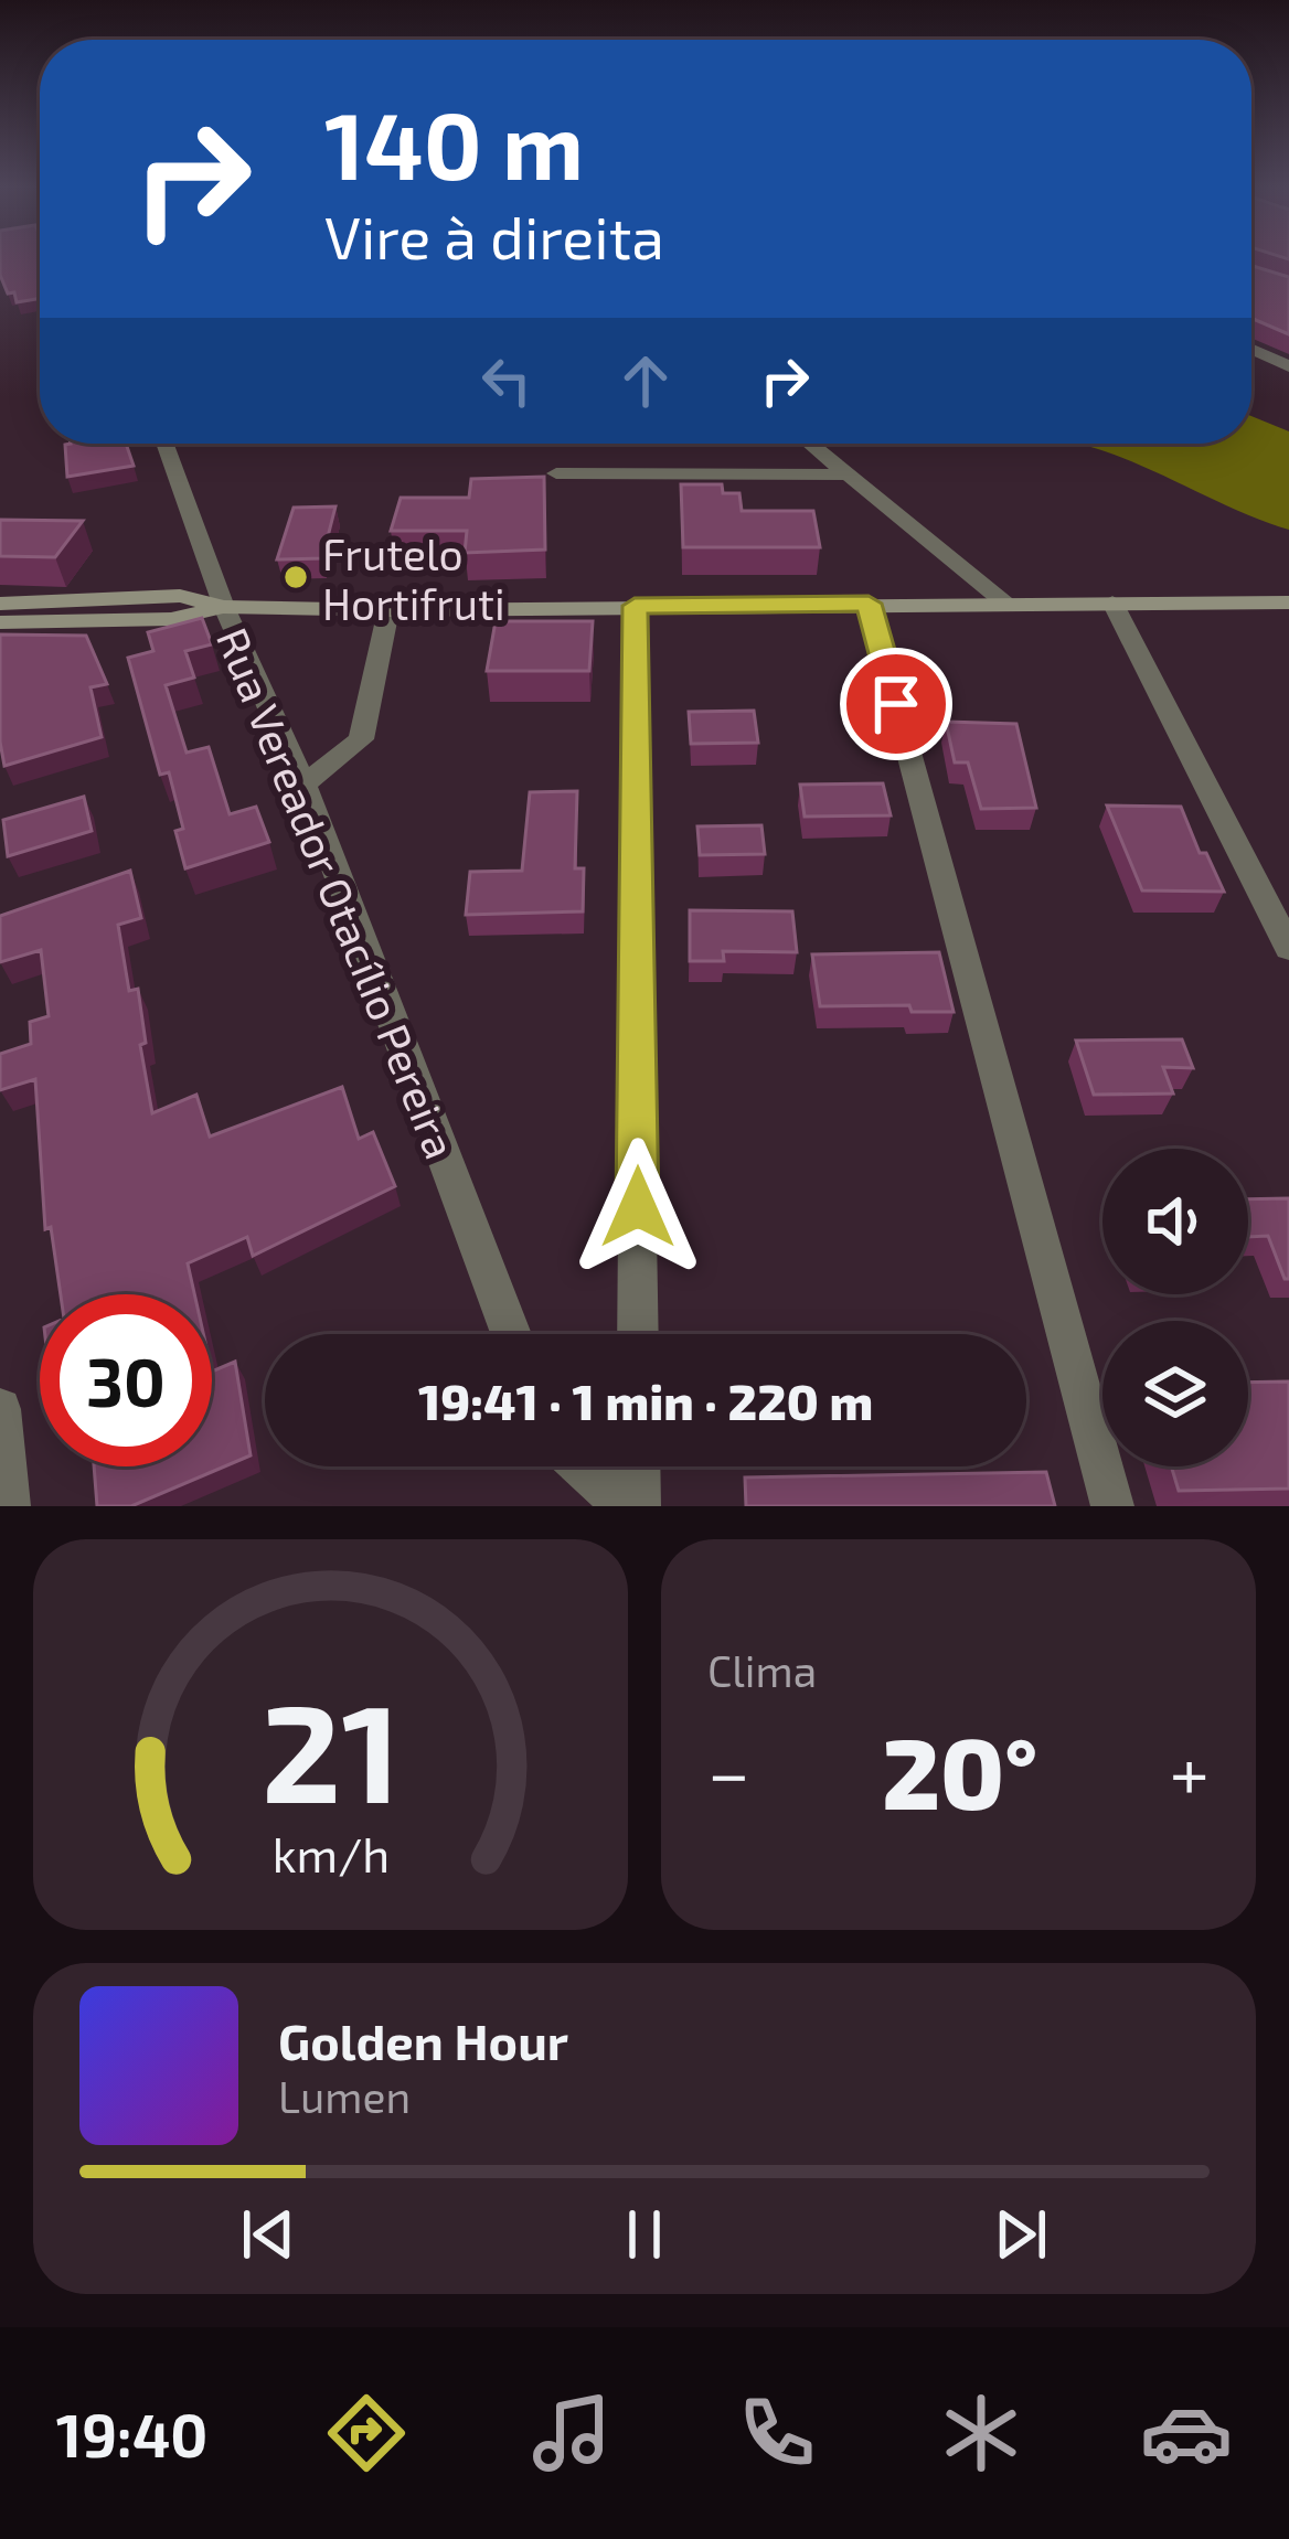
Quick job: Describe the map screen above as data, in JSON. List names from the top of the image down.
{
  "streets": {
    "street": ["Rua Vereador Otacílio Pereira"]
  },
  "places": ["Frutelo Hortifruti"],
  "page": {
    "turn": ["140 m", "Vire à direita"],
    "limit": "30",
    "trip": "19:41 · 1 min · 220 m",
    "tile": "Clima",
    "heat": ["−", "20°", "+"],
    "song": ["Golden Hour", "Lumen"],
    "tabs": "19:40",
    "gauge": ["21", "km/h"]
  }
}
